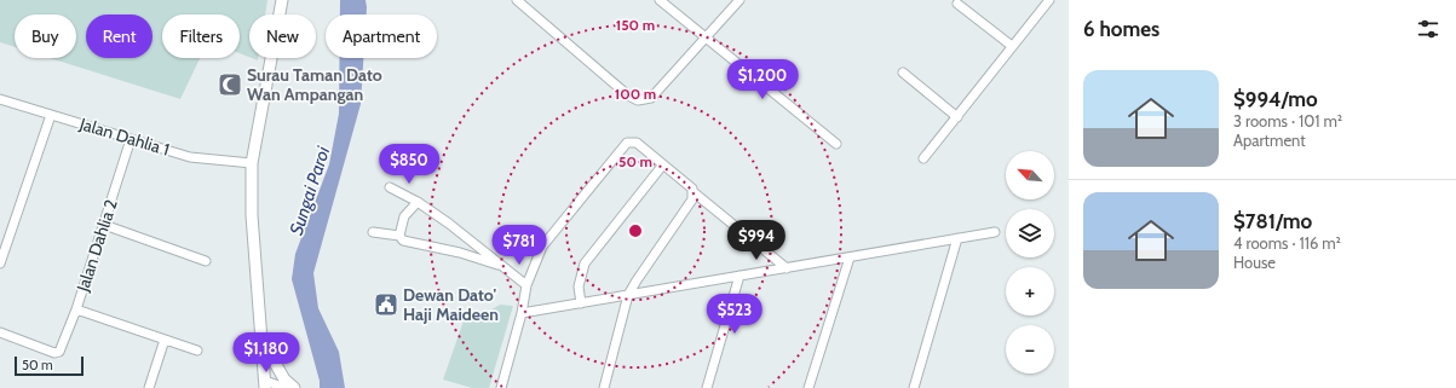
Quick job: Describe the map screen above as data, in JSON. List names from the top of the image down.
{
  "streets": {
    "street": ["Jalan Dahlia 1", "Jalan Dahlia 2"]
  },
  "crossings": [
    ["Jalan Dahlia 1", "Jalan Dahlia 2"]
  ],
  "water": ["Sungai Paroi"],
  "places": {
    "mosque": ["Surau Taman Dato Wan Ampangan"],
    "public building": ["Dewan Dato' Haji Maideen"]
  },
  "scale_bar": "50 m",
  "north": "top left",
  "page": {
    "heading": "6 homes",
    "chip": [
      "Buy",
      "Rent",
      "Filters",
      "New",
      "Apartment"
    ],
    "list": [
      {
        "name": "$994/mo",
        "note": "3 rooms · 101 m² · Apartment"
      },
      {
        "name": "$781/mo",
        "note": "4 rooms · 116 m² · House"
      }
    ],
    "price": [
      "$1,200",
      "$850",
      "$994",
      "$781",
      "$523",
      "$1,180"
    ],
    "map_buttons": ["+", "−"],
    "scale": "50 m"
  },
  "rings": ["150 m", "100 m", "50 m"]
}
